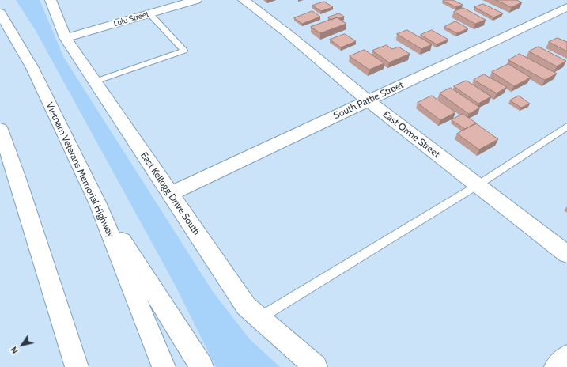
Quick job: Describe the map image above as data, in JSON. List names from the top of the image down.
{
  "streets": {
    "main road": [
      "Lulu Street",
      "South Pattie Street",
      "East Orme Street",
      "Vietnam Veterans Memorial Highway",
      "East Kellogg Drive South"
    ]
  },
  "crossings": [
    ["Lulu Street", "East Kellogg Drive South"],
    ["South Pattie Street", "East Orme Street"],
    ["South Pattie Street", "East Kellogg Drive South"]
  ],
  "north": "bottom left"
}
